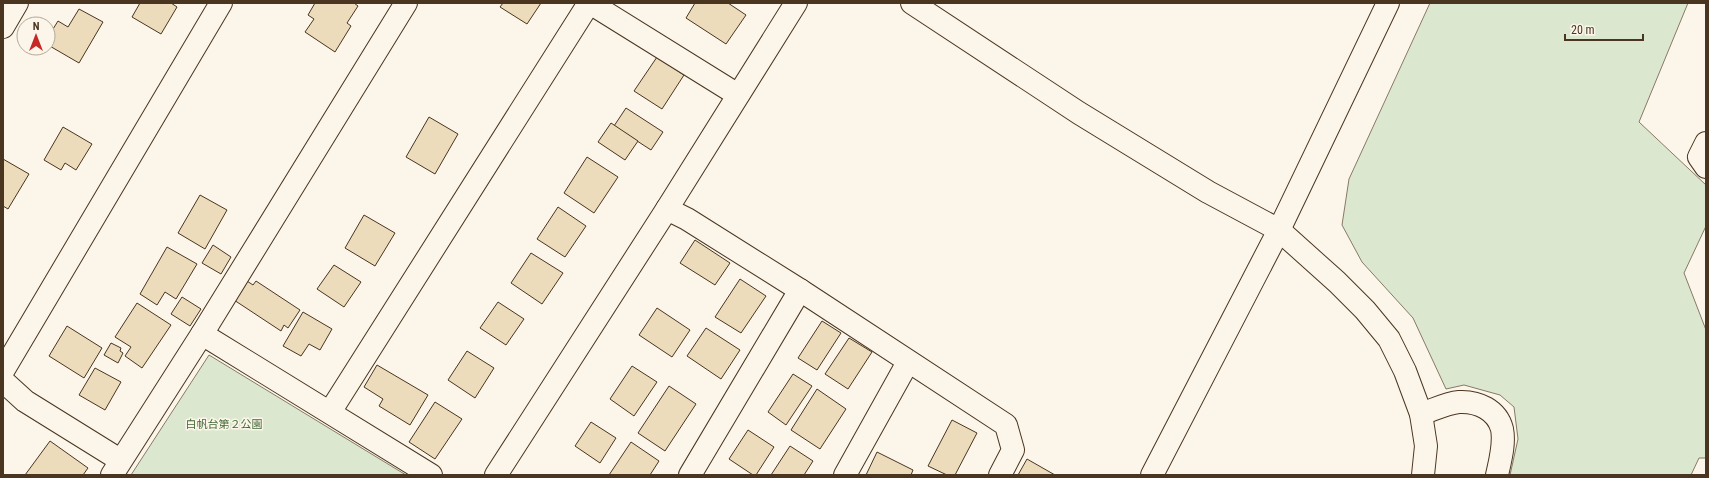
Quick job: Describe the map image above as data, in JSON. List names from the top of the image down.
{
  "parks": ["白帆台第２公園"],
  "scale_bar": "20 m",
  "north": "top"
}
